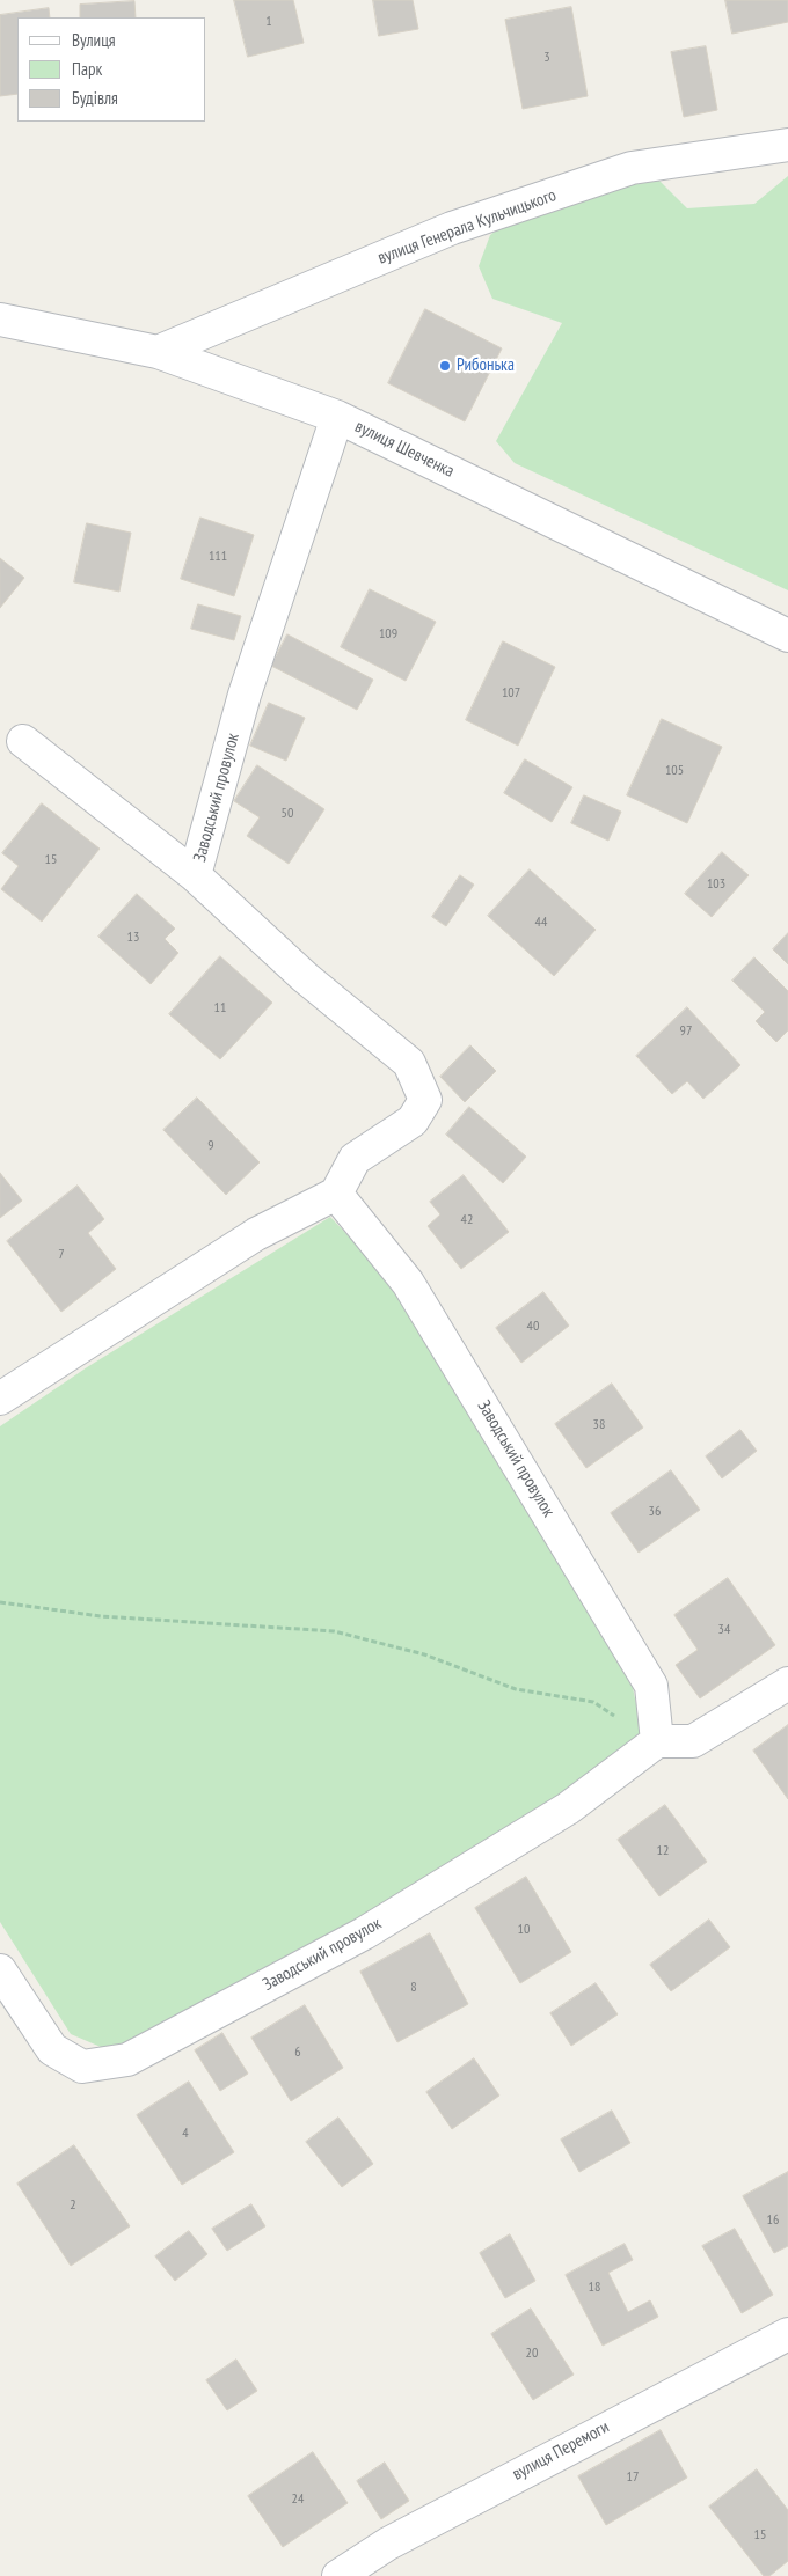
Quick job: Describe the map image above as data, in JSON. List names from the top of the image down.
{
  "streets": {
    "street": [
      "вулиця Генерала Кульчицького",
      "вулиця Шевченка",
      "Заводський провулок",
      "вулиця Перемоги"
    ]
  },
  "crossings": [
    ["вулиця Генерала Кульчицького", "вулиця Шевченка"],
    ["вулиця Шевченка", "Заводський провулок"]
  ],
  "places": ["Рибонька"],
  "house_numbers": [
    "1",
    "3",
    "111",
    "109",
    "107",
    "105",
    "50",
    "15",
    "103",
    "44",
    "13",
    "11",
    "97",
    "9",
    "42",
    "7",
    "40",
    "38",
    "36",
    "34",
    "12",
    "10",
    "8",
    "6",
    "4",
    "2",
    "16",
    "18",
    "20",
    "17",
    "24",
    "15"
  ],
  "legend": ["Вулиця", "Парк", "Будівля"]
}
